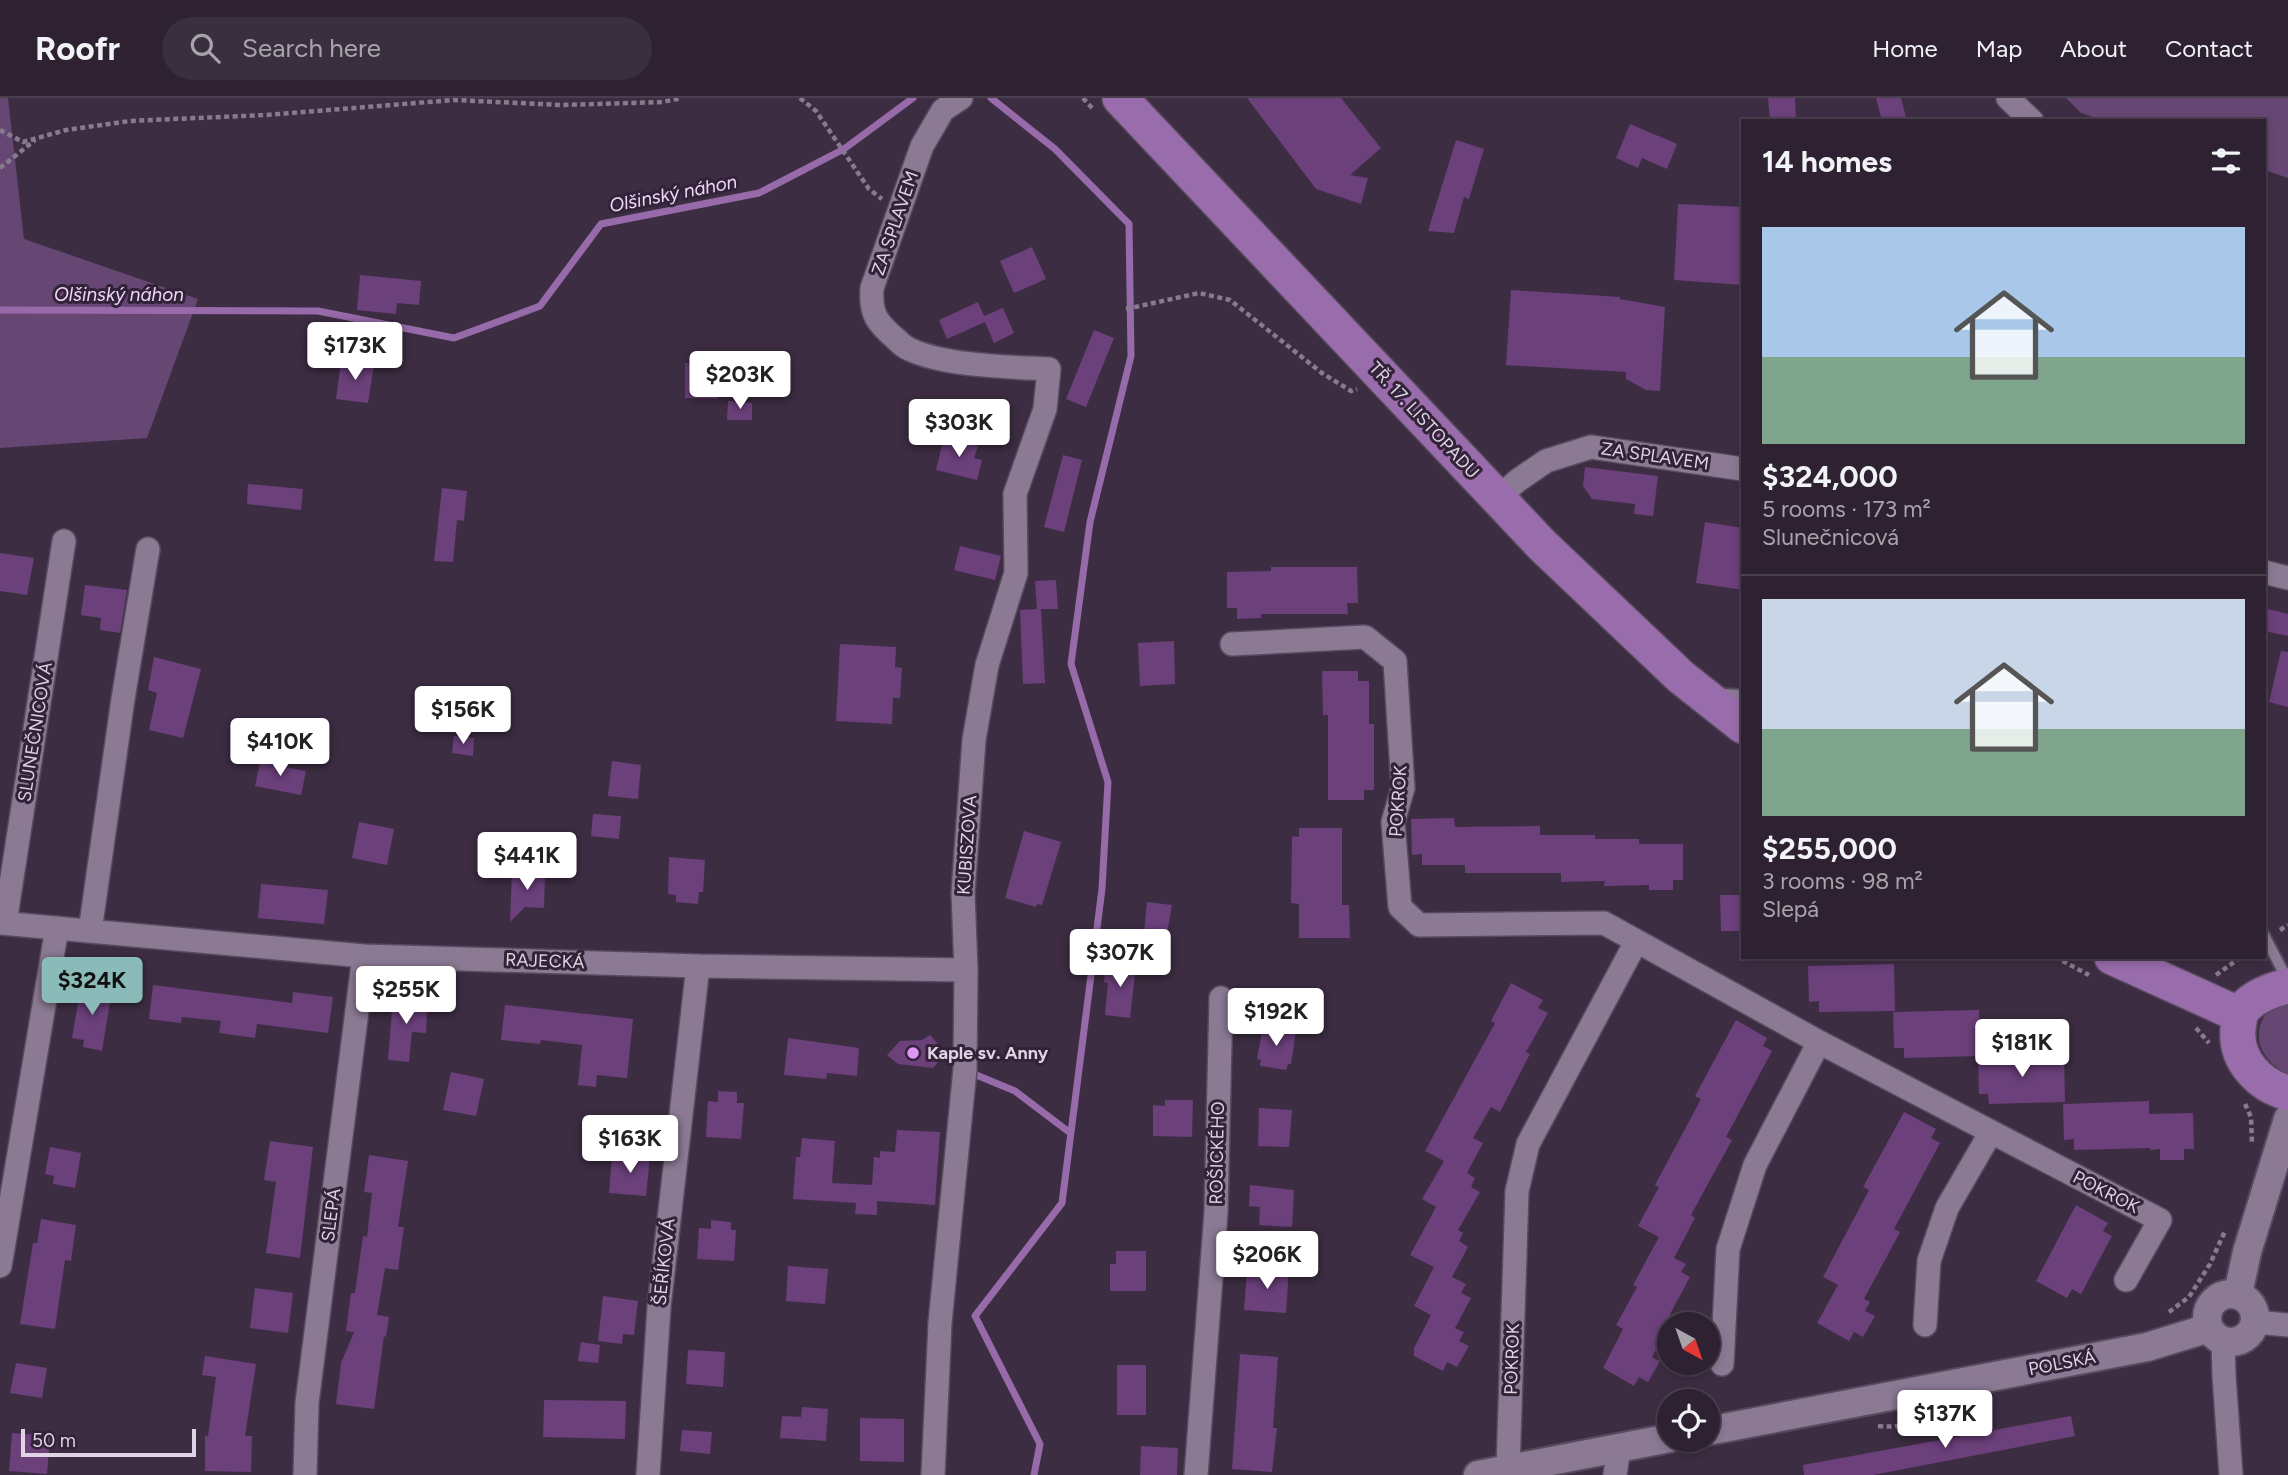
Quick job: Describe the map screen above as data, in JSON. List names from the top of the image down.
{
  "streets": {
    "main road": ["TŘ. 17. LISTOPADU"],
    "street": [
      "ZA SPLAVEM",
      "SLUNEČNICOVÁ",
      "POKROK",
      "KUBISZOVA",
      "RAJECKÁ",
      "ROŠICKÉHO",
      "SLEPÁ",
      "ŠEŘÍKOVÁ",
      "POLSKÁ"
    ]
  },
  "crossings": [
    ["ZA SPLAVEM", "TŘ. 17. LISTOPADU"],
    ["ZA SPLAVEM", "KUBISZOVA"],
    ["SLUNEČNICOVÁ", "RAJECKÁ"],
    ["KUBISZOVA", "RAJECKÁ"],
    ["RAJECKÁ", "SLEPÁ"],
    ["RAJECKÁ", "ŠEŘÍKOVÁ"]
  ],
  "water": ["Olšinský náhon"],
  "places": ["Kaple sv. Anny"],
  "scale_bar": "50 m",
  "north": "bottom right",
  "page": {
    "header": "Roofr",
    "search": "Search here",
    "nav": [
      "Home",
      "Map",
      "About",
      "Contact"
    ],
    "heading": "14 homes",
    "list": [
      {
        "name": "$324,000",
        "note": "5 rooms · 173 m² · Slunečnicová"
      },
      {
        "name": "$255,000",
        "note": "3 rooms · 98 m² · Slepá"
      }
    ],
    "price": [
      "$173K",
      "$203K",
      "$303K",
      "$156K",
      "$410K",
      "$441K",
      "$307K",
      "$324K",
      "$255K",
      "$192K",
      "$181K",
      "$163K",
      "$206K",
      "$137K"
    ],
    "scale": "50 m"
  }
}
